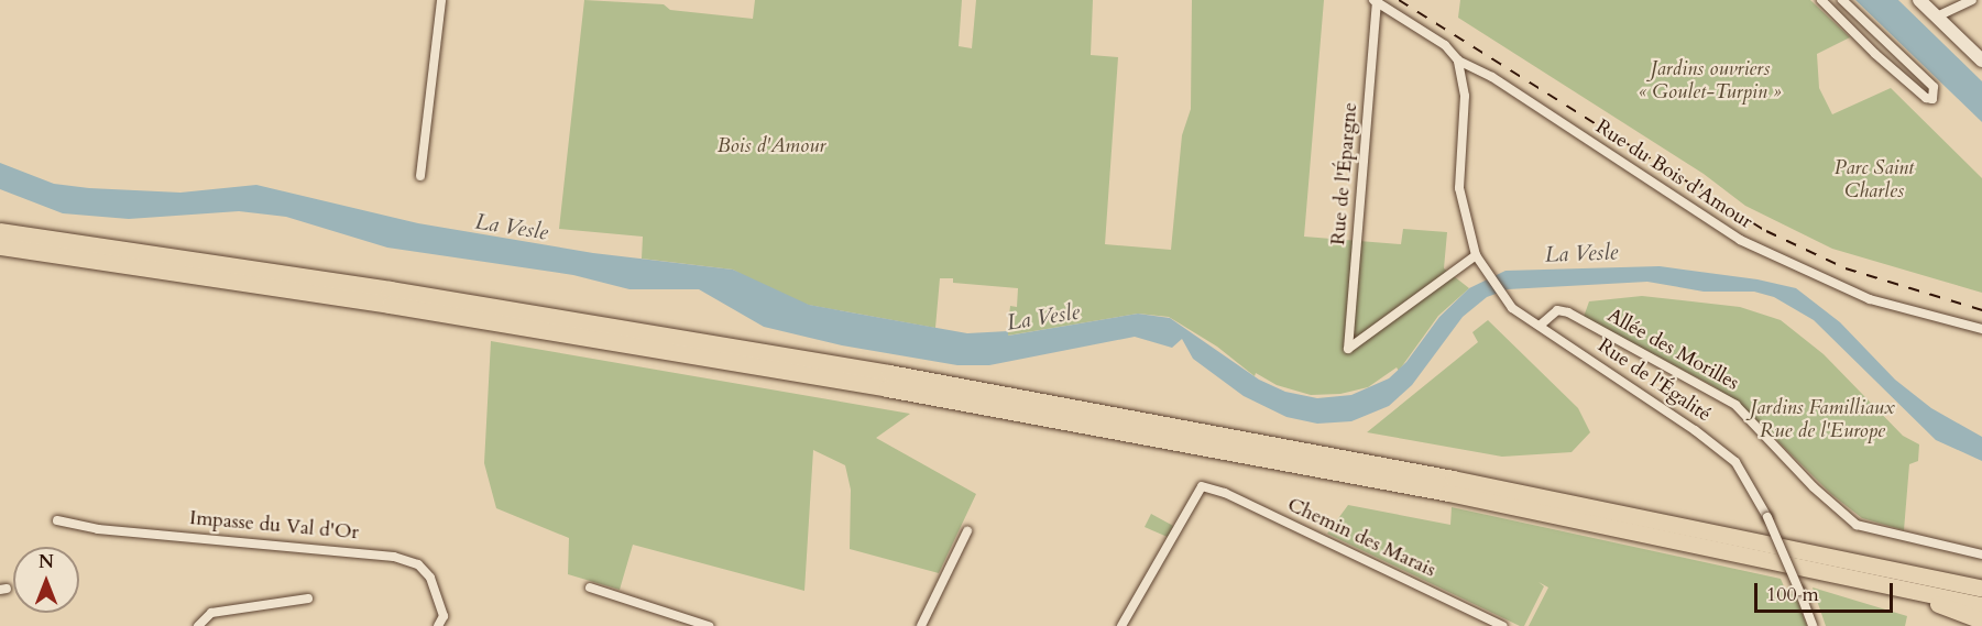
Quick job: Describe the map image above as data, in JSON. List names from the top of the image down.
{
  "streets": {
    "street": [
      "Rue de l'Épargne",
      "Rue du Bois d'Amour",
      "Allée des Morilles",
      "Rue de l'Égalité",
      "Impasse du Val d'Or",
      "Chemin des Marais"
    ]
  },
  "crossings": [
    ["Rue de l'Épargne", "Rue du Bois d'Amour"],
    ["Rue de l'Épargne", "Rue de l'Égalité"],
    ["Allée des Morilles", "Rue de l'Égalité"]
  ],
  "water": ["La Vesle"],
  "parks": [
    "Jardins ouvriers « Goulet-Turpin »",
    "Bois d'Amour",
    "Parc Saint Charles",
    "Jardins Familliaux Rue de l'Europe"
  ],
  "scale_bar": "100 m",
  "north": "top"
}
